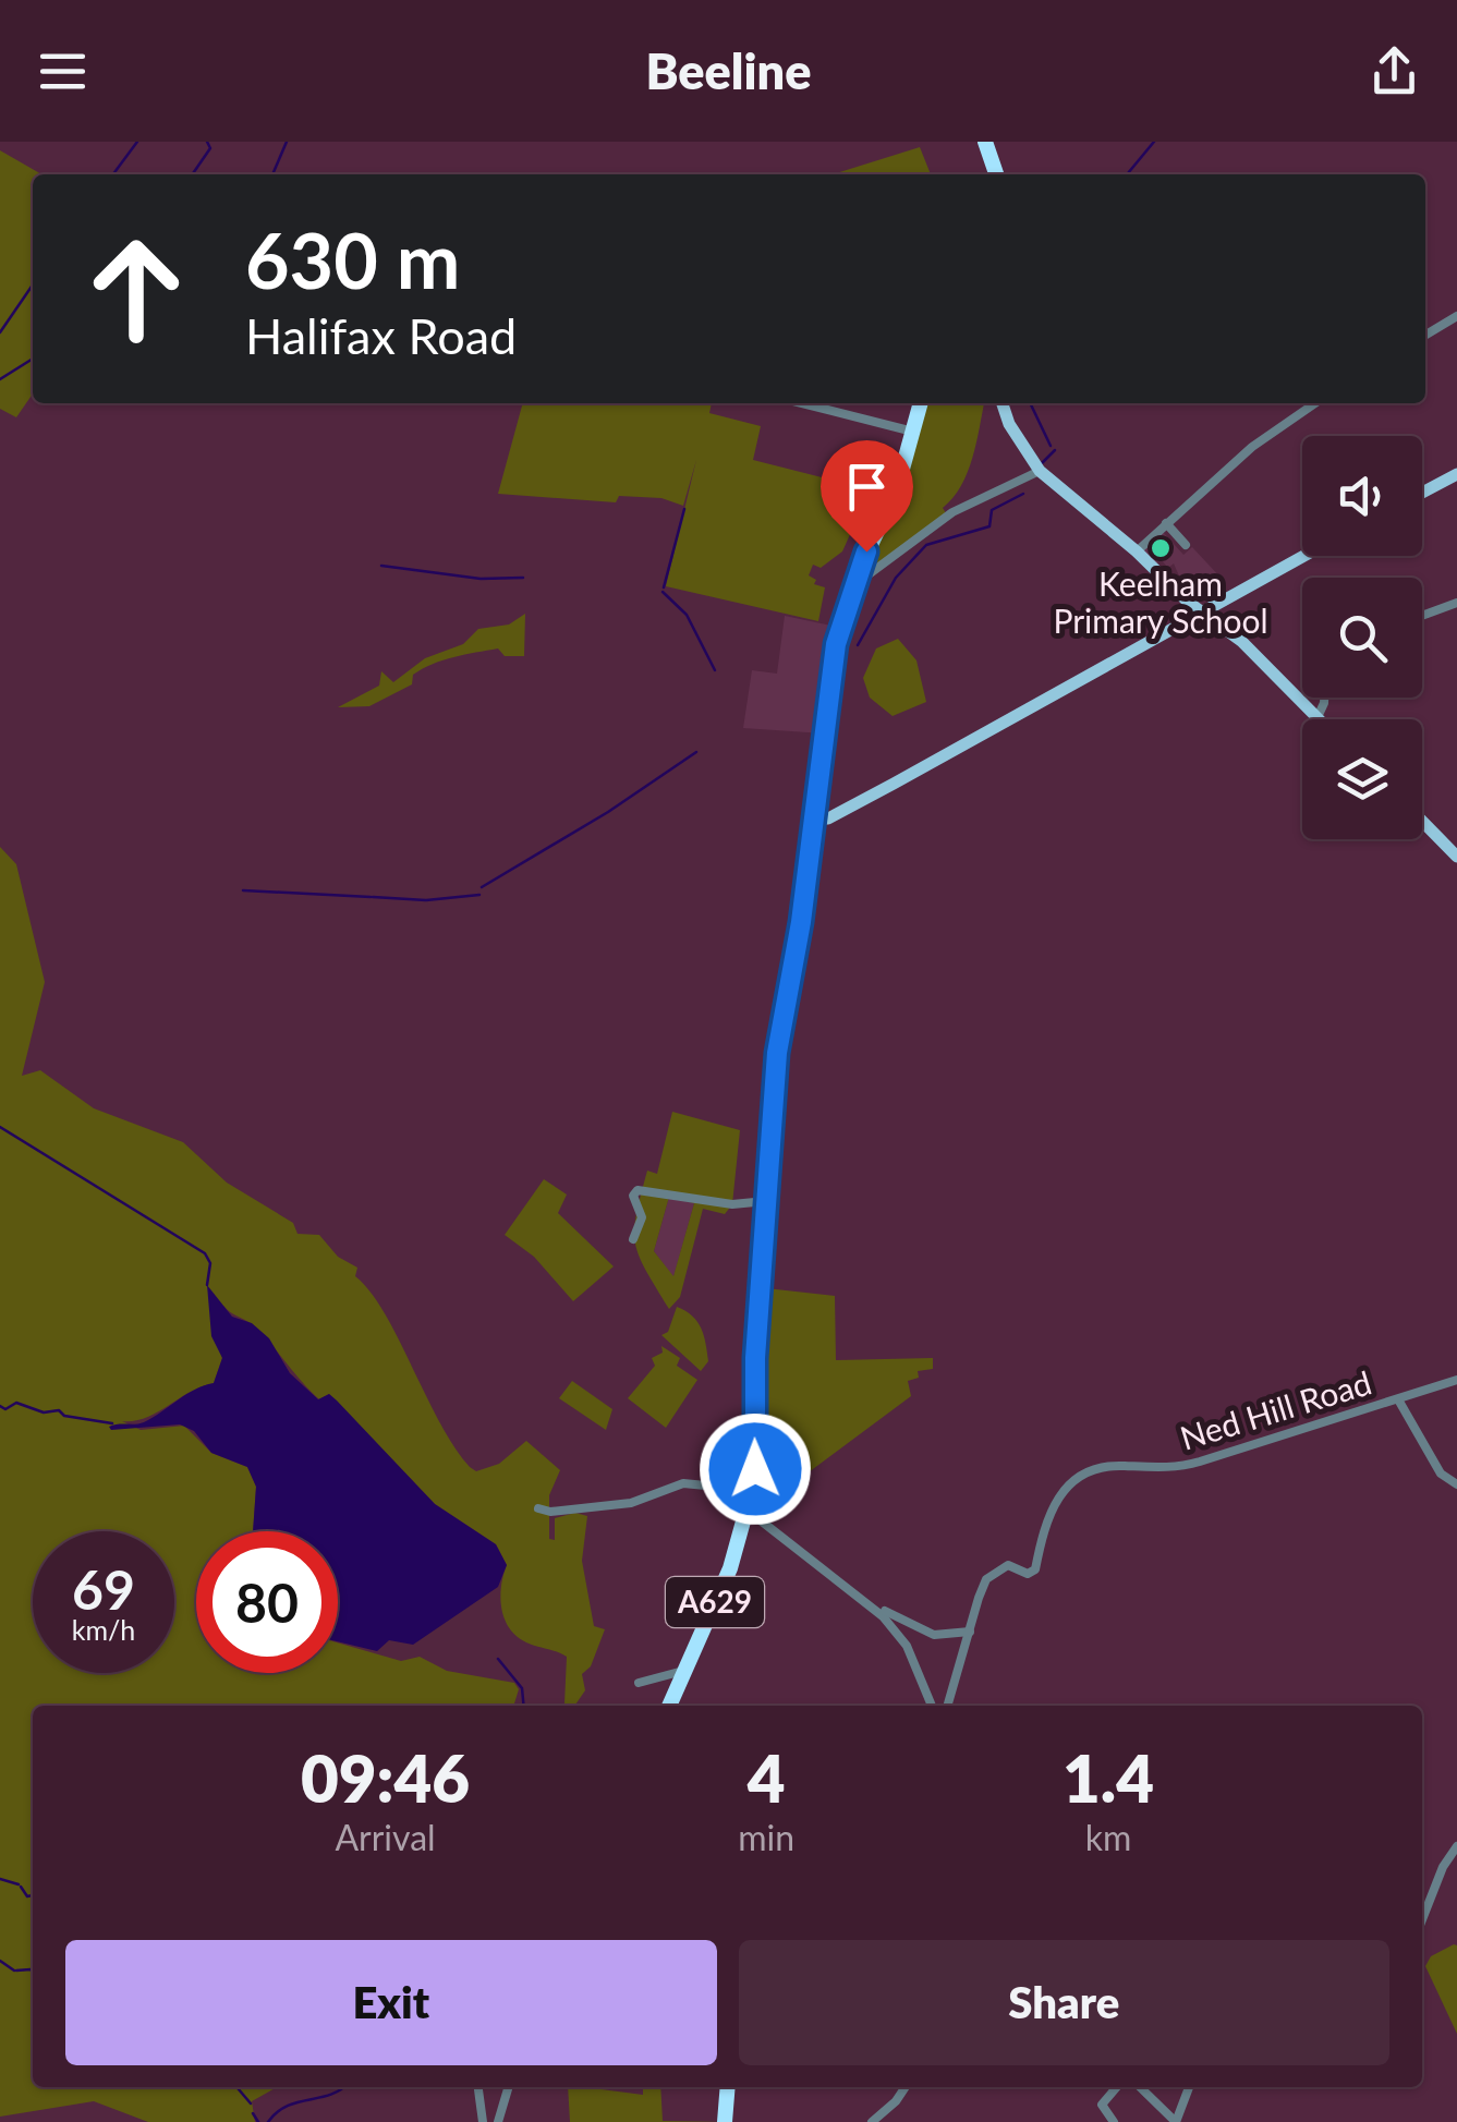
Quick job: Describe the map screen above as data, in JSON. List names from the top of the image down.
{
  "streets": {
    "highway": ["A629"],
    "street": ["Ned Hill Road"]
  },
  "places": ["Keelham Primary School"],
  "page": {
    "header": "Beeline",
    "turn": ["630 m", "Halifax Road"],
    "speed": "69 km/h",
    "limit": "80",
    "eta": [
      "09:46",
      "Arrival",
      "4",
      "min",
      "1.4",
      "km"
    ],
    "buttons": ["Exit", "Share"]
  }
}
